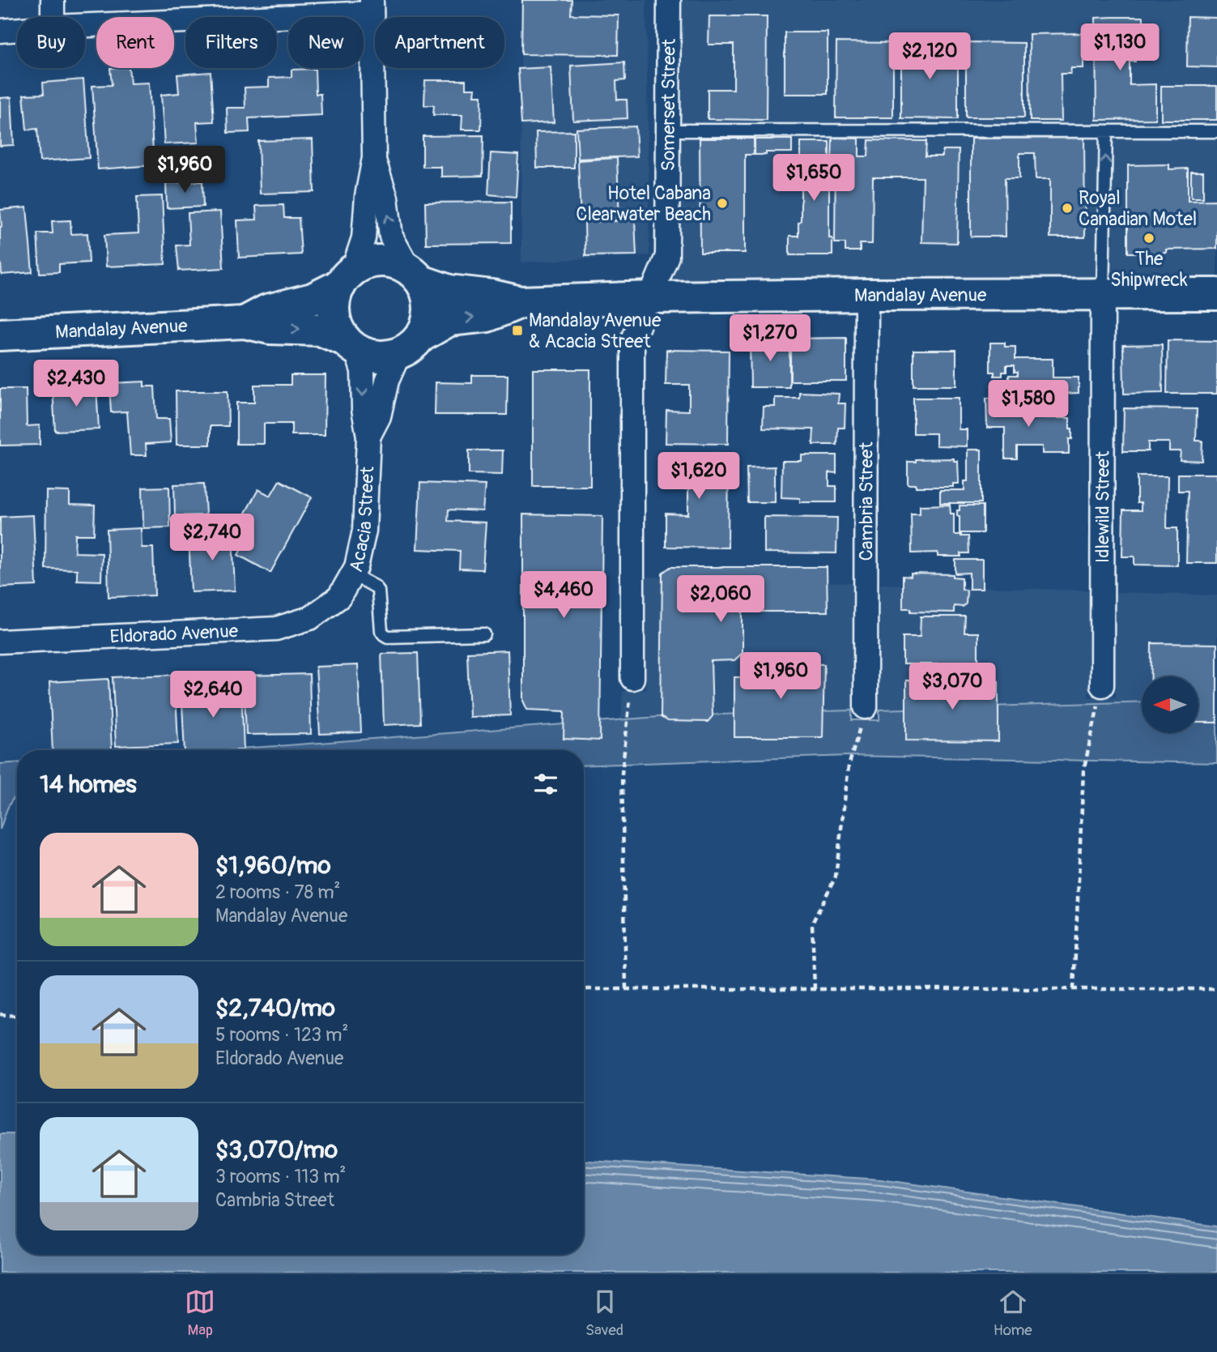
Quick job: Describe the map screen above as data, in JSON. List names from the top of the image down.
{
  "streets": {
    "street": [
      "Somerset Street",
      "Mandalay Avenue",
      "Cambria Street",
      "Idlewild Street",
      "Acacia Street",
      "Eldorado Avenue"
    ]
  },
  "crossings": [
    ["Somerset Street", "Mandalay Avenue"],
    ["Mandalay Avenue", "Cambria Street"],
    ["Mandalay Avenue", "Idlewild Street"],
    ["Mandalay Avenue", "Acacia Street"],
    ["Acacia Street", "Eldorado Avenue"]
  ],
  "places": {
    "other": ["Hotel Cabana Clearwater Beach", "Royal Canadian Motel", "The Shipwreck"],
    "transit": ["Mandalay Avenue & Acacia Street"]
  },
  "north": "left",
  "page": {
    "chip": [
      "Buy",
      "Rent",
      "Filters",
      "New",
      "Apartment"
    ],
    "price": [
      "$1,130",
      "$2,120",
      "$1,960",
      "$1,650",
      "$1,270",
      "$2,430",
      "$1,580",
      "$1,620",
      "$2,740",
      "$4,460",
      "$2,060",
      "$1,960",
      "$3,070",
      "$2,640"
    ],
    "heading": "14 homes",
    "list": [
      {
        "name": "$1,960/mo",
        "note": "2 rooms · 78 m² · Mandalay Avenue"
      },
      {
        "name": "$2,740/mo",
        "note": "5 rooms · 123 m² · Eldorado Avenue"
      },
      {
        "name": "$3,070/mo",
        "note": "3 rooms · 113 m² · Cambria Street"
      }
    ],
    "tabs": ["Map", "Saved", "Home"]
  }
}
